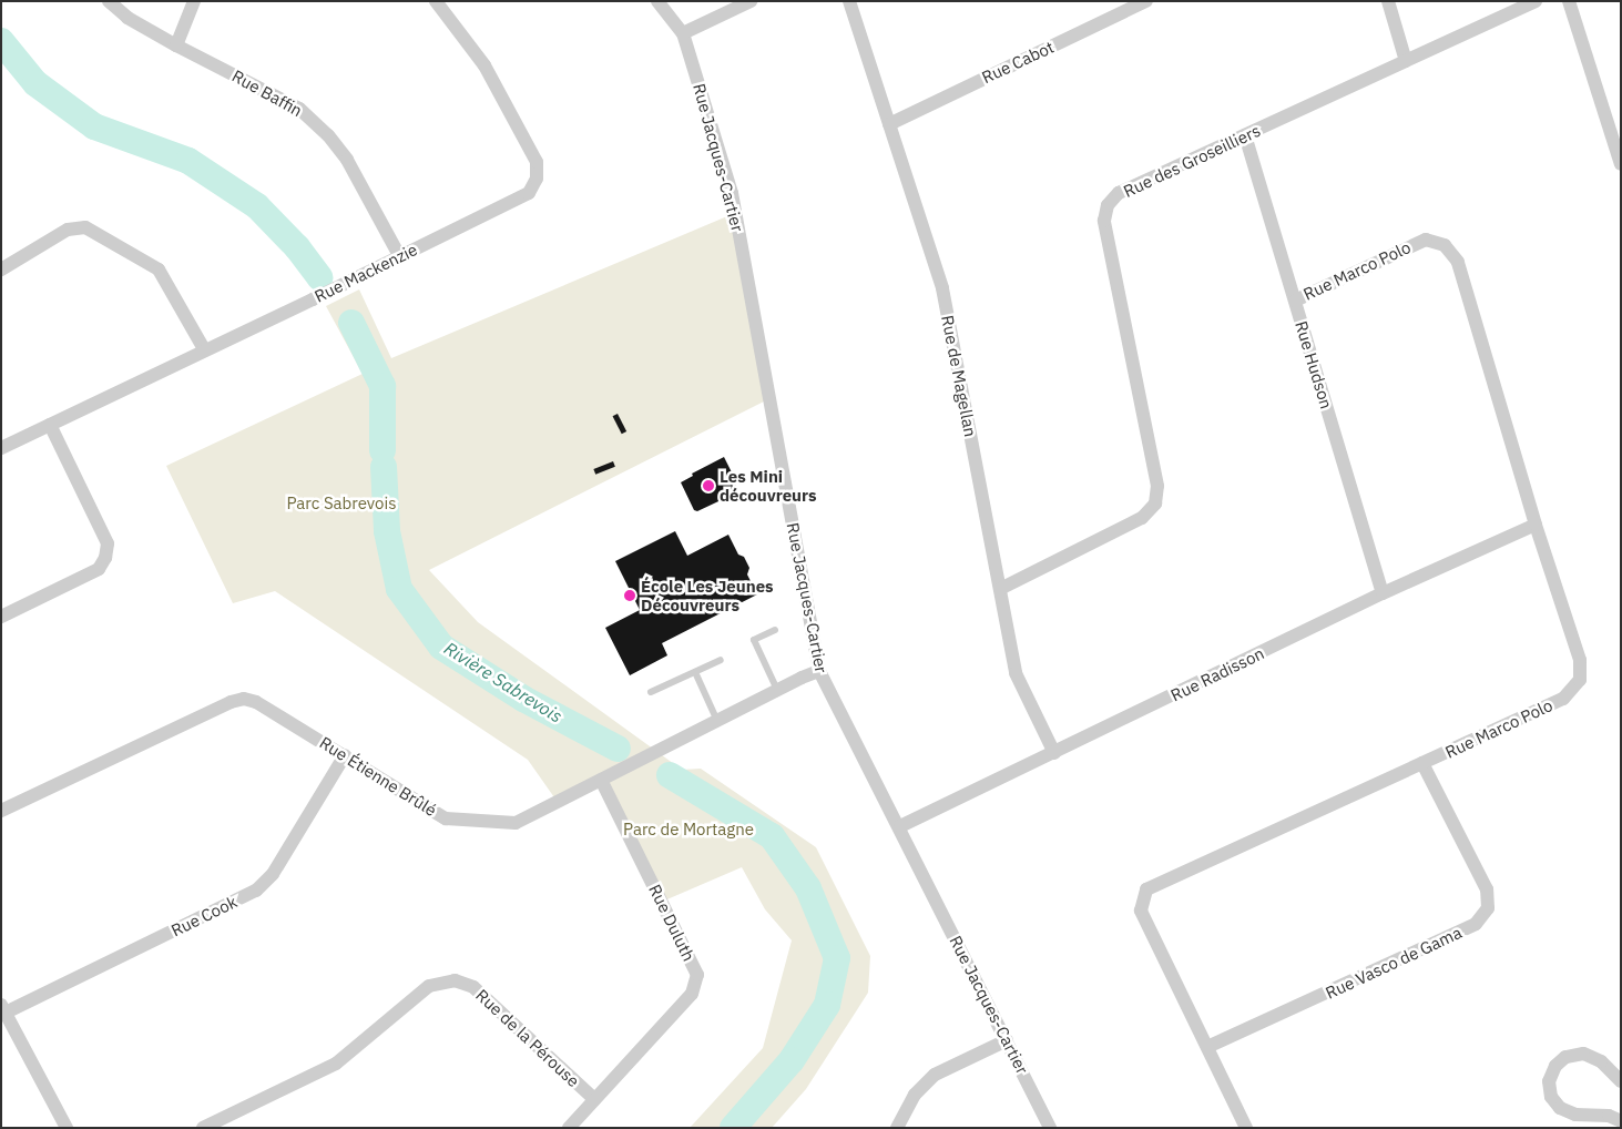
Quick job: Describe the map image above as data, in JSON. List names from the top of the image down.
{
  "streets": {
    "street": [
      "Rue Cabot",
      "Rue Baffin",
      "Rue Jacques-Cartier",
      "Rue des Groseilliers",
      "Rue Marco Polo",
      "Rue Mackenzie",
      "Rue Hudson",
      "Rue de Magellan",
      "Rue Radisson",
      "Rue Étienne Brûlé",
      "Rue Cook",
      "Rue Duluth",
      "Rue Vasco de Gama",
      "Rue de la Pérouse"
    ]
  },
  "crossings": [
    ["Rue Cabot", "Rue de Magellan"],
    ["Rue Baffin", "Rue Mackenzie"],
    ["Rue Jacques-Cartier", "Rue Radisson"],
    ["Rue Jacques-Cartier", "Rue Étienne Brûlé"],
    ["Rue des Groseilliers", "Rue Hudson"],
    ["Rue des Groseilliers", "Rue de Magellan"],
    ["Rue Marco Polo", "Rue Hudson"],
    ["Rue Marco Polo", "Rue Radisson"],
    ["Rue Marco Polo", "Rue Vasco de Gama"],
    ["Rue Hudson", "Rue Radisson"],
    ["Rue de Magellan", "Rue Radisson"],
    ["Rue Étienne Brûlé", "Rue Cook"],
    ["Rue Étienne Brûlé", "Rue Duluth"],
    ["Rue Duluth", "Rue de la Pérouse"]
  ],
  "water": ["Rivière Sabrevois"],
  "parks": ["Parc Sabrevois", "Parc de Mortagne"],
  "places": ["Les Mini découvreurs", "École Les Jeunes Découvreurs"]
}
